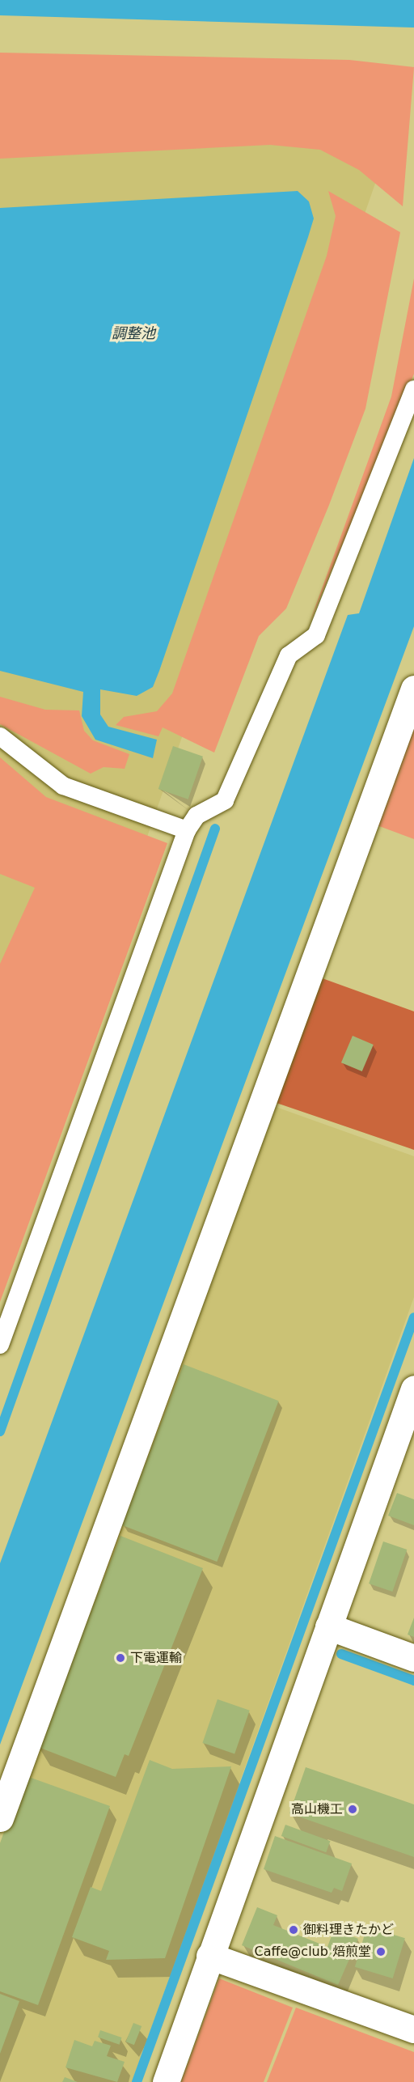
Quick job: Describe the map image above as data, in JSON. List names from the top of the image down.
{
  "water": ["調整池"],
  "places": [
    "下電運輸",
    "高山機工",
    "御料理きたかど",
    "Caffe@club 焙煎堂"
  ]
}
